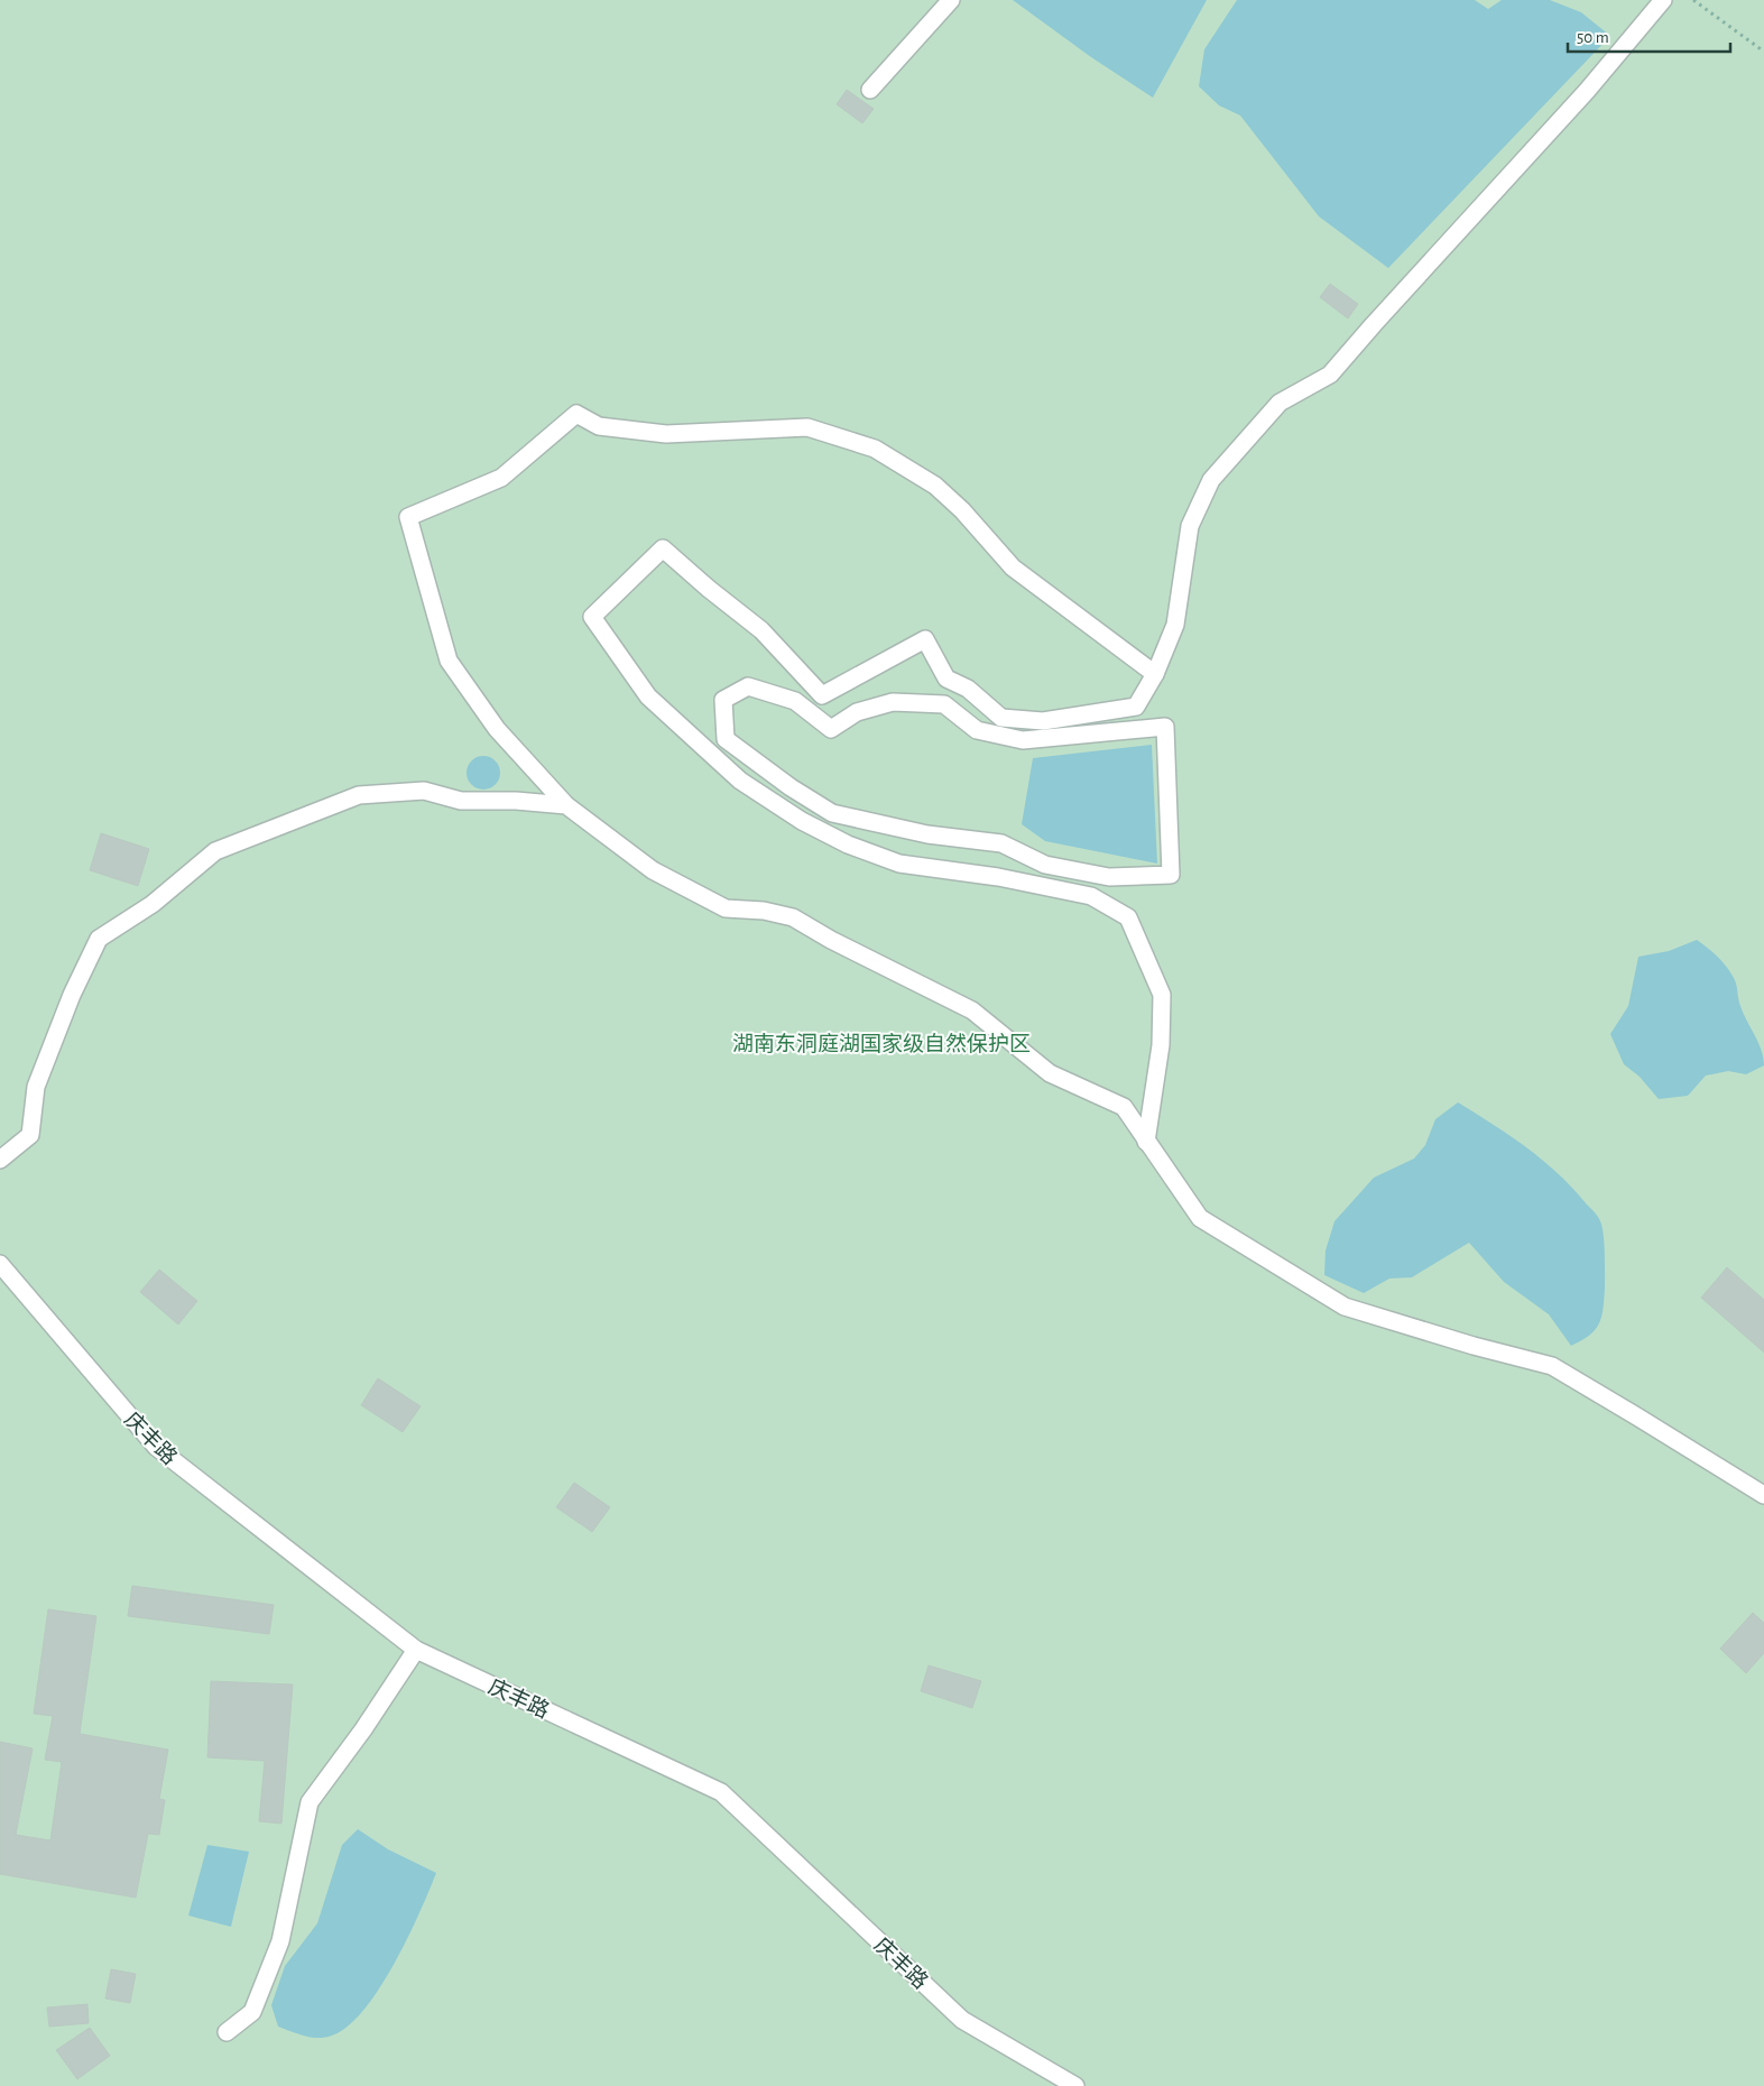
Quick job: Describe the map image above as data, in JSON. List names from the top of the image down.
{
  "streets": {
    "street": ["庆丰路"]
  },
  "parks": ["湖南东洞庭湖国家级自然保护区"],
  "scale_bar": "50 m"
}
